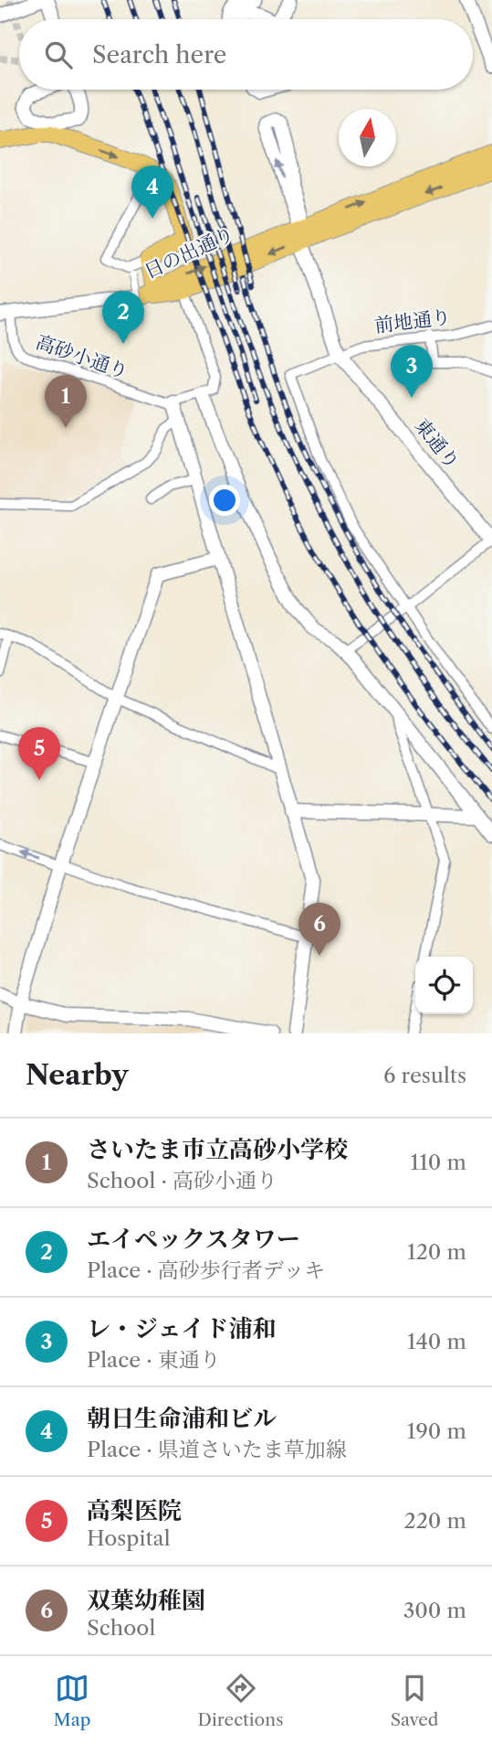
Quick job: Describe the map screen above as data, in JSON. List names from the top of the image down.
{
  "streets": {
    "main road": ["日の出通り"],
    "street": ["前地通り", "高砂小通り", "東通り"]
  },
  "crossings": [
    ["日の出通り", "東通り"],
    ["前地通り", "東通り"]
  ],
  "north": "top",
  "page": {
    "search": "Search here",
    "pins": [
      "4",
      "2",
      "3",
      "1",
      "5",
      "6"
    ],
    "heading": ["Nearby", "6 results"],
    "list": [
      {
        "mark": "1",
        "name": "さいたま市立高砂小学校",
        "note": "School · 高砂小通り",
        "value": "110 m"
      },
      {
        "mark": "2",
        "name": "エイペックスタワー",
        "note": "Place · 高砂歩行者デッキ",
        "value": "120 m"
      },
      {
        "mark": "3",
        "name": "レ・ジェイド浦和",
        "note": "Place · 東通り",
        "value": "140 m"
      },
      {
        "mark": "4",
        "name": "朝日生命浦和ビル",
        "note": "Place · 県道さいたま草加線",
        "value": "190 m"
      },
      {
        "mark": "5",
        "name": "高梨医院",
        "note": "Hospital",
        "value": "220 m"
      },
      {
        "mark": "6",
        "name": "双葉幼稚園",
        "note": "School",
        "value": "300 m"
      }
    ],
    "nav": ["Map", "Directions", "Saved"]
  }
}
